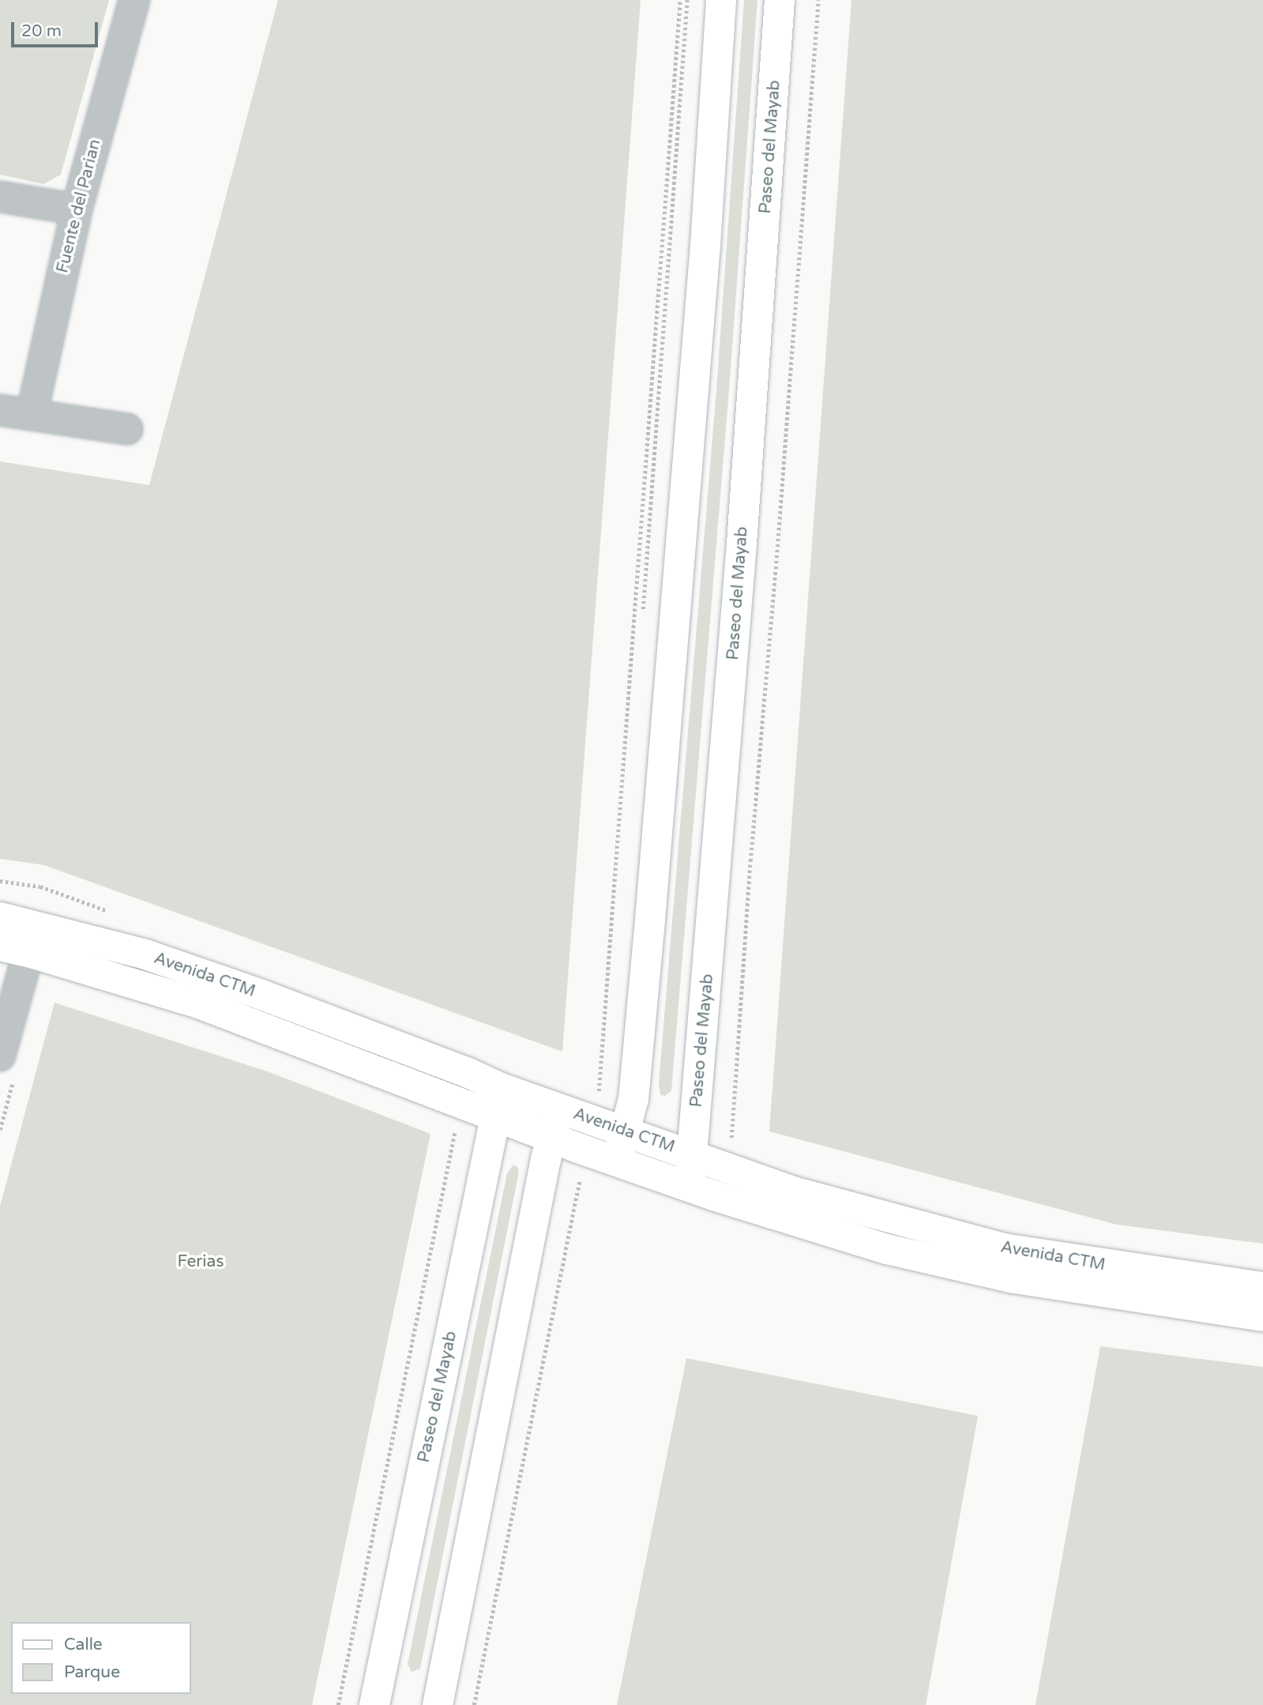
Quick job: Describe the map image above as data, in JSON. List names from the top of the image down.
{
  "streets": {
    "main road": ["Paseo del Mayab", "Avenida CTM"],
    "street": ["Fuente del Parian"]
  },
  "crossings": [
    ["Paseo del Mayab", "Avenida CTM"]
  ],
  "parks": ["Ferias"],
  "legend": ["Calle", "Parque"],
  "scale_bar": "20 m"
}
